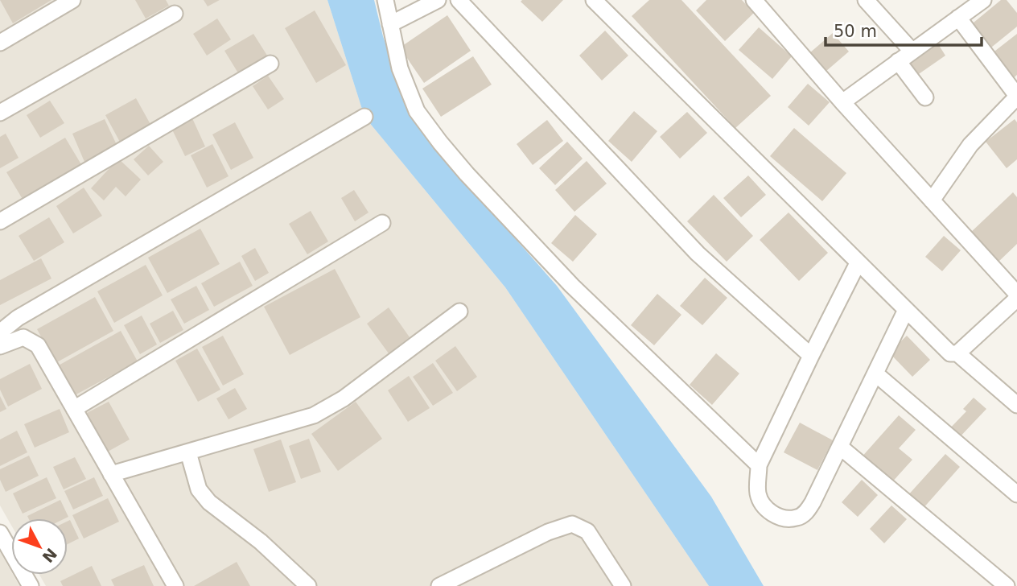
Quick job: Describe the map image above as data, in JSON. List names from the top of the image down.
{
  "scale_bar": "50 m",
  "north": "bottom right"
}
